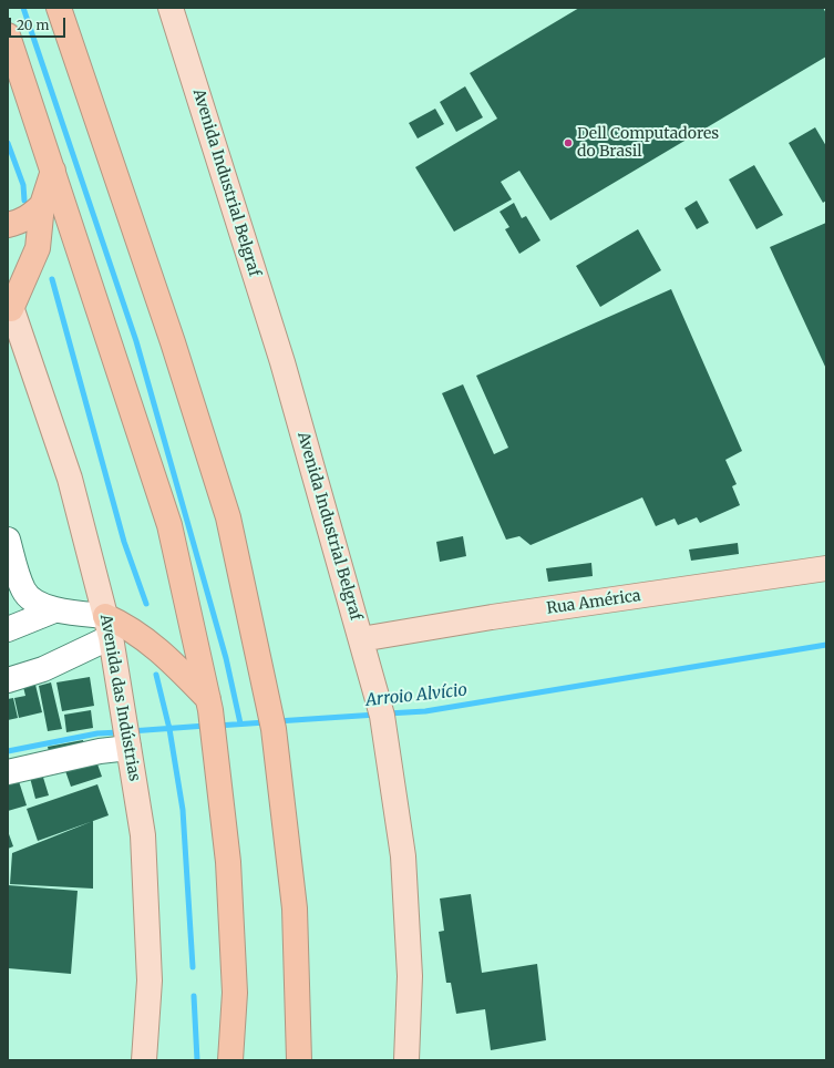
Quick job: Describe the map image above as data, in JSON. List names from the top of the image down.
{
  "streets": {
    "main road": ["Avenida Industrial Belgraf", "Rua América", "Avenida das Indústrias"]
  },
  "crossings": [
    ["Avenida Industrial Belgraf", "Rua América"]
  ],
  "water": ["Arroio Alvício"],
  "places": ["Dell Computadores do Brasil"],
  "scale_bar": "20 m"
}
